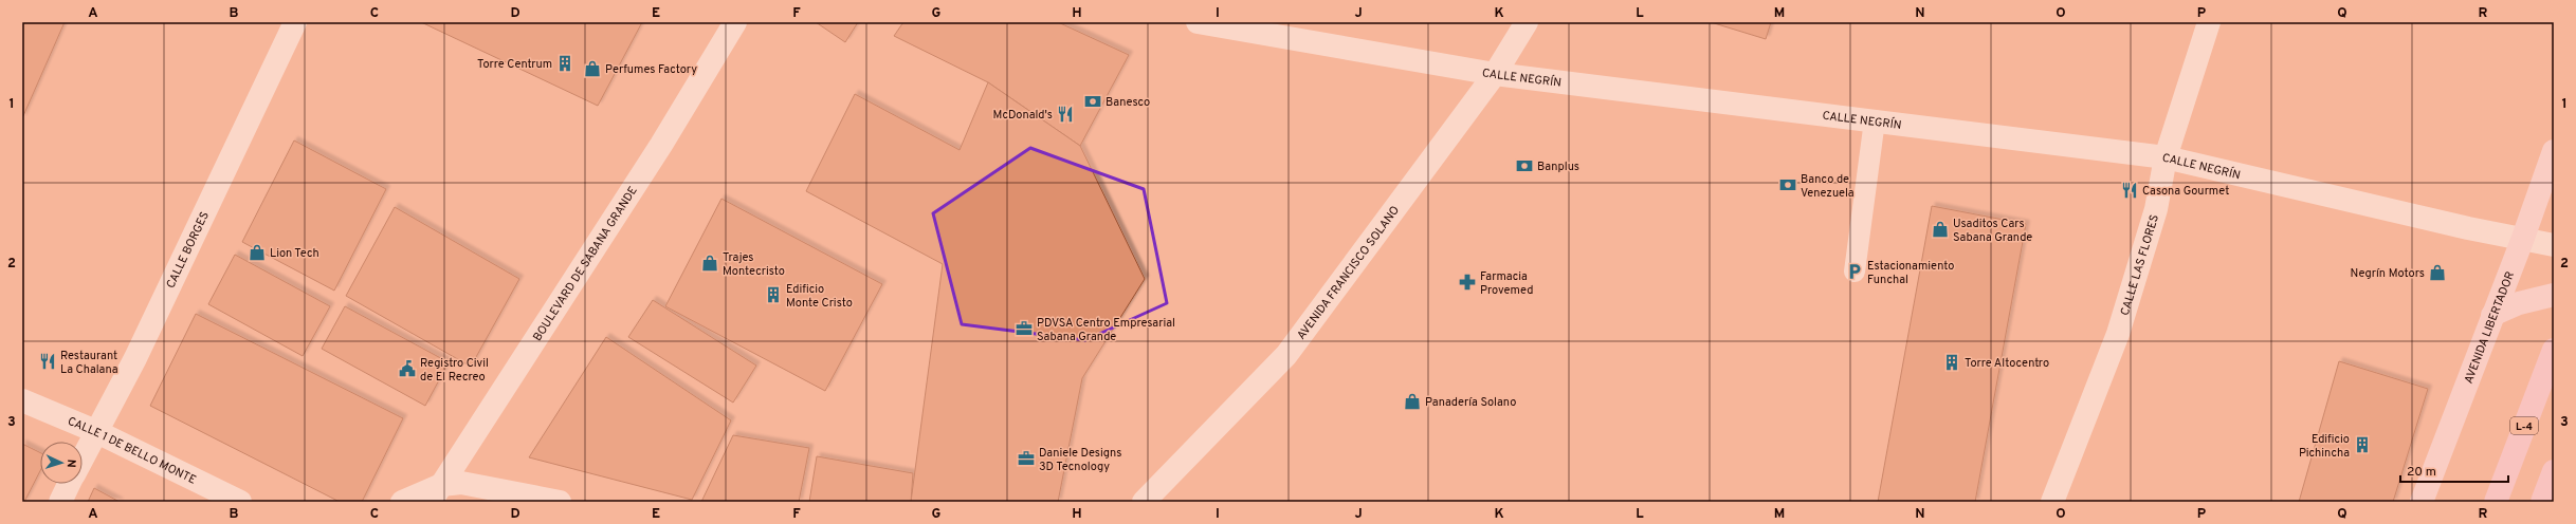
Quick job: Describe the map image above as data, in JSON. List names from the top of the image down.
{
  "streets": {
    "main road": ["AVENIDA LIBERTADOR", "L-4"],
    "street": [
      "CALLE NEGRÍN",
      "CALLE BORGES",
      "BOULEVARD DE SABANA GRANDE",
      "CALLE LAS FLORES",
      "AVENIDA FRANCISCO SOLANO",
      "CALLE 1 DE BELLO MONTE"
    ]
  },
  "crossings": [
    ["CALLE NEGRÍN", "CALLE LAS FLORES"],
    ["CALLE NEGRÍN", "AVENIDA FRANCISCO SOLANO"],
    ["CALLE NEGRÍN", "AVENIDA LIBERTADOR"],
    ["CALLE BORGES", "CALLE 1 DE BELLO MONTE"]
  ],
  "places": {
    "building": [
      "Torre Centrum",
      "Edificio Monte Cristo",
      "Torre Altocentro",
      "Edificio Pichincha"
    ],
    "shop": [
      "Perfumes Factory",
      "Usaditos Cars Sabana Grande",
      "Lion Tech",
      "Trajes Montecristo",
      "Negrín Motors",
      "Panadería Solano"
    ],
    "bank": ["Banesco", "Banplus", "Banco de Venezuela"],
    "restaurant": ["McDonald's", "Casona Gourmet", "Restaurant La Chalana"],
    "parking": ["Estacionamiento Funchal"],
    "pharmacy": ["Farmacia Provemed"],
    "office": ["PDVSA Centro Empresarial Sabana Grande", "Daniele Designs 3D Tecnology"],
    "public building": ["Registro Civil de El Recreo"]
  },
  "scale_bar": "20 m",
  "north": "right",
  "grid": {
    "columns": [
      "A",
      "B",
      "C",
      "D",
      "E",
      "F",
      "G",
      "H",
      "I",
      "J",
      "K",
      "L",
      "M",
      "N",
      "O",
      "P",
      "Q",
      "R"
    ],
    "rows": ["1", "2", "3"]
  }
}
